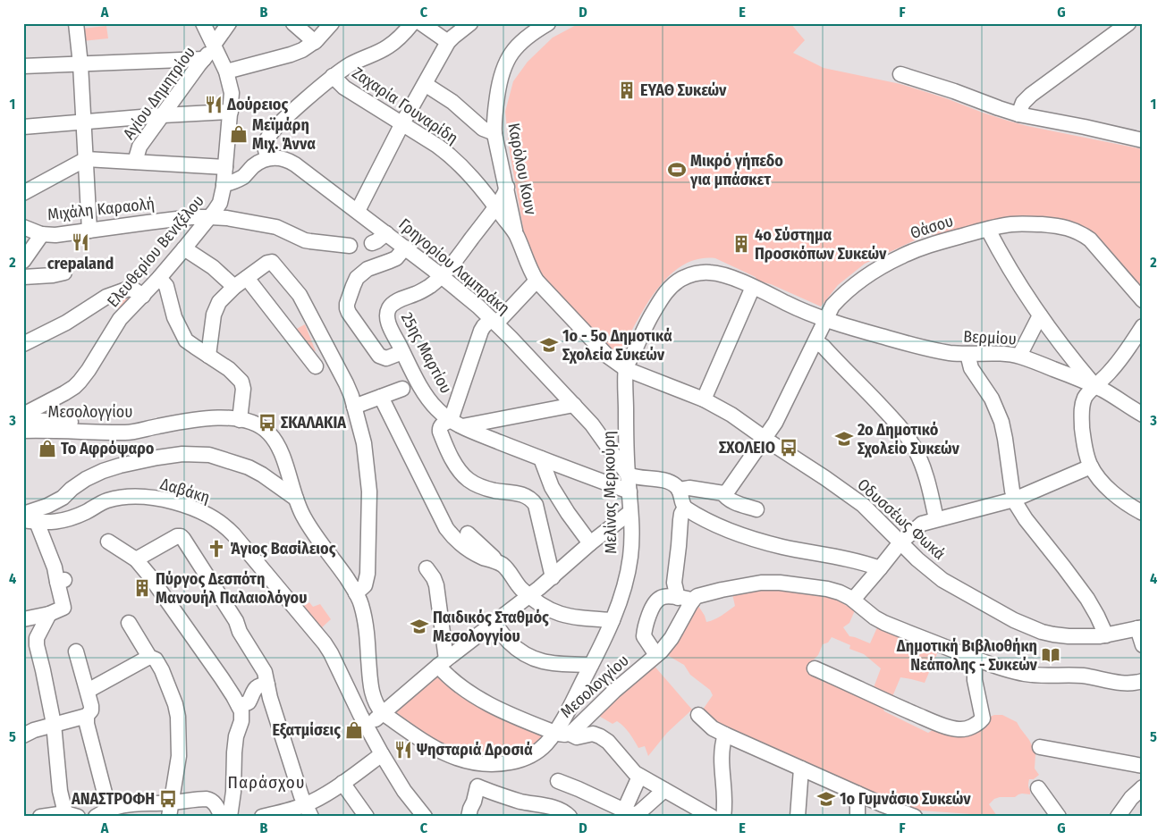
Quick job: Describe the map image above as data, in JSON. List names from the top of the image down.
{
  "streets": {
    "street": [
      "Αγίου Δημητρίου",
      "Ζαχαρία Γουναρίδη",
      "Καρόλου Κουν",
      "Μιχάλη Καραολή",
      "Θάσου",
      "Ελευθερίου Βενιζέλου",
      "Γρηγορίου Λαμπράκη",
      "Βερμίου",
      "25ης Μαρτίου",
      "Μεσολογγίου",
      "Δαβάκη",
      "Μελίνας Μερκούρη",
      "Οδυσσέως Φωκά"
    ]
  },
  "crossings": [
    ["Αγίου Δημητρίου", "Ελευθερίου Βενιζέλου"],
    ["Ζαχαρία Γουναρίδη", "Καρόλου Κουν"],
    ["Ζαχαρία Γουναρίδη", "25ης Μαρτίου"],
    ["Ζαχαρία Γουναρίδη", "Μελίνας Μερκούρη"],
    ["Ζαχαρία Γουναρίδη", "Οδυσσέως Φωκά"],
    ["Καρόλου Κουν", "25ης Μαρτίου"],
    ["Μιχάλη Καραολή", "Ελευθερίου Βενιζέλου"],
    ["Θάσου", "Βερμίου"],
    ["Θάσου", "Οδυσσέως Φωκά"],
    ["Ελευθερίου Βενιζέλου", "Μεσολογγίου"],
    ["Γρηγορίου Λαμπράκη", "25ης Μαρτίου"],
    ["Γρηγορίου Λαμπράκη", "Μελίνας Μερκούρη"],
    ["25ης Μαρτίου", "Μελίνας Μερκούρη"],
    ["Μεσολογγίου", "Μελίνας Μερκούρη"],
    ["Μελίνας Μερκούρη", "Οδυσσέως Φωκά"]
  ],
  "districts": ["Παράσχου"],
  "places": {
    "building": ["ΕΥΑΘ Συκεών", "4ο Σύστημα Προσκόπων Συκεών", "Πύργος Δεσπότη Μανουήλ Παλαιολόγου"],
    "restaurant": ["Δούρειος", "crepaland", "Ψησταριά Δροσιά"],
    "shop": ["Μεϊμάρη Μιχ. Άννα", "Το Αφρόψαρο", "Εξατμίσεις"],
    "sports": ["Μικρό γήπεδο για μπάσκετ"],
    "school or university": [
      "1ο - 5ο Δημοτικά Σχολεία Συκεών",
      "2ο Δημοτικό Σχολείο Συκεών",
      "Παιδικός Σταθμός Μεσολογγίου",
      "1ο Γυμνάσιο Συκεών"
    ],
    "bus stop": ["ΣΚΑΛΑΚΙΑ", "ΣΧΟΛΕΙΟ", "ΑΝΑΣΤΡΟΦΗ"],
    "church": ["Άγιος Βασίλειος"],
    "library": ["Δημοτική Βιβλιοθήκη Νεάπολης - Συκεών"]
  },
  "grid": {
    "columns": [
      "A",
      "B",
      "C",
      "D",
      "E",
      "F",
      "G"
    ],
    "rows": [
      "1",
      "2",
      "3",
      "4",
      "5"
    ]
  }
}
